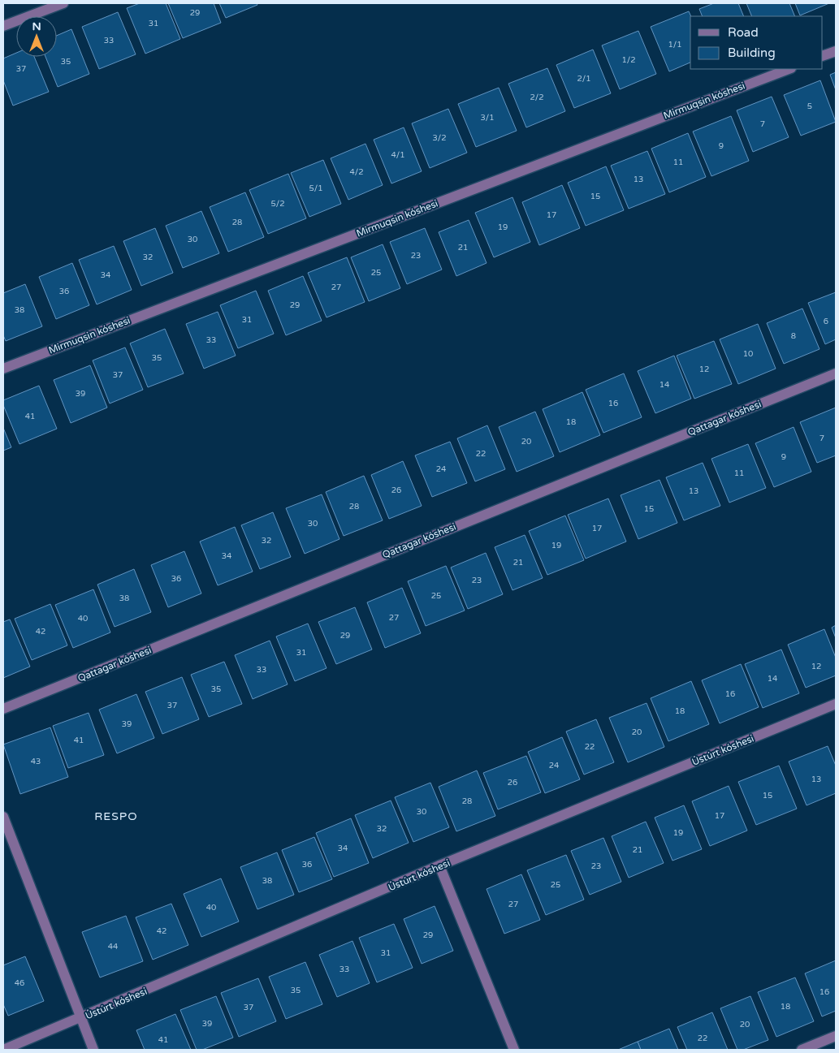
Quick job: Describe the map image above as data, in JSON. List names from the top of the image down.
{
  "streets": {
    "street": ["Mirmuqsin kóshesi", "Qattagar kóshesi", "Ústúrt kóshesi"]
  },
  "districts": ["RESPO"],
  "house_numbers": [
    "29",
    "31",
    "33",
    "1/1",
    "1/2",
    "35",
    "37",
    "2/1",
    "2/2",
    "5",
    "3/1",
    "7",
    "3/2",
    "9",
    "4/1",
    "11",
    "4/2",
    "13",
    "5/1",
    "15",
    "5/2",
    "17",
    "28",
    "19",
    "30",
    "21",
    "23",
    "32",
    "25",
    "34",
    "27",
    "36",
    "29",
    "38",
    "31",
    "6",
    "8",
    "33",
    "10",
    "35",
    "12",
    "37",
    "14",
    "39",
    "16",
    "41",
    "18",
    "7",
    "20",
    "22",
    "9",
    "24",
    "11",
    "26",
    "13",
    "28",
    "15",
    "30",
    "17",
    "32",
    "19",
    "34",
    "21",
    "36",
    "23",
    "25",
    "38",
    "27",
    "40",
    "42",
    "29",
    "31",
    "12",
    "33",
    "14",
    "35",
    "16",
    "37",
    "18",
    "39",
    "20",
    "41",
    "22",
    "43",
    "24",
    "13",
    "26",
    "15",
    "28",
    "30",
    "17",
    "32",
    "19",
    "34",
    "21",
    "36",
    "23",
    "38",
    "25",
    "27",
    "40",
    "42",
    "29",
    "44",
    "31",
    "33",
    "46",
    "35",
    "16",
    "18",
    "37",
    "39",
    "20",
    "22",
    "41"
  ],
  "legend": ["Road", "Building"],
  "north": "top"
}
